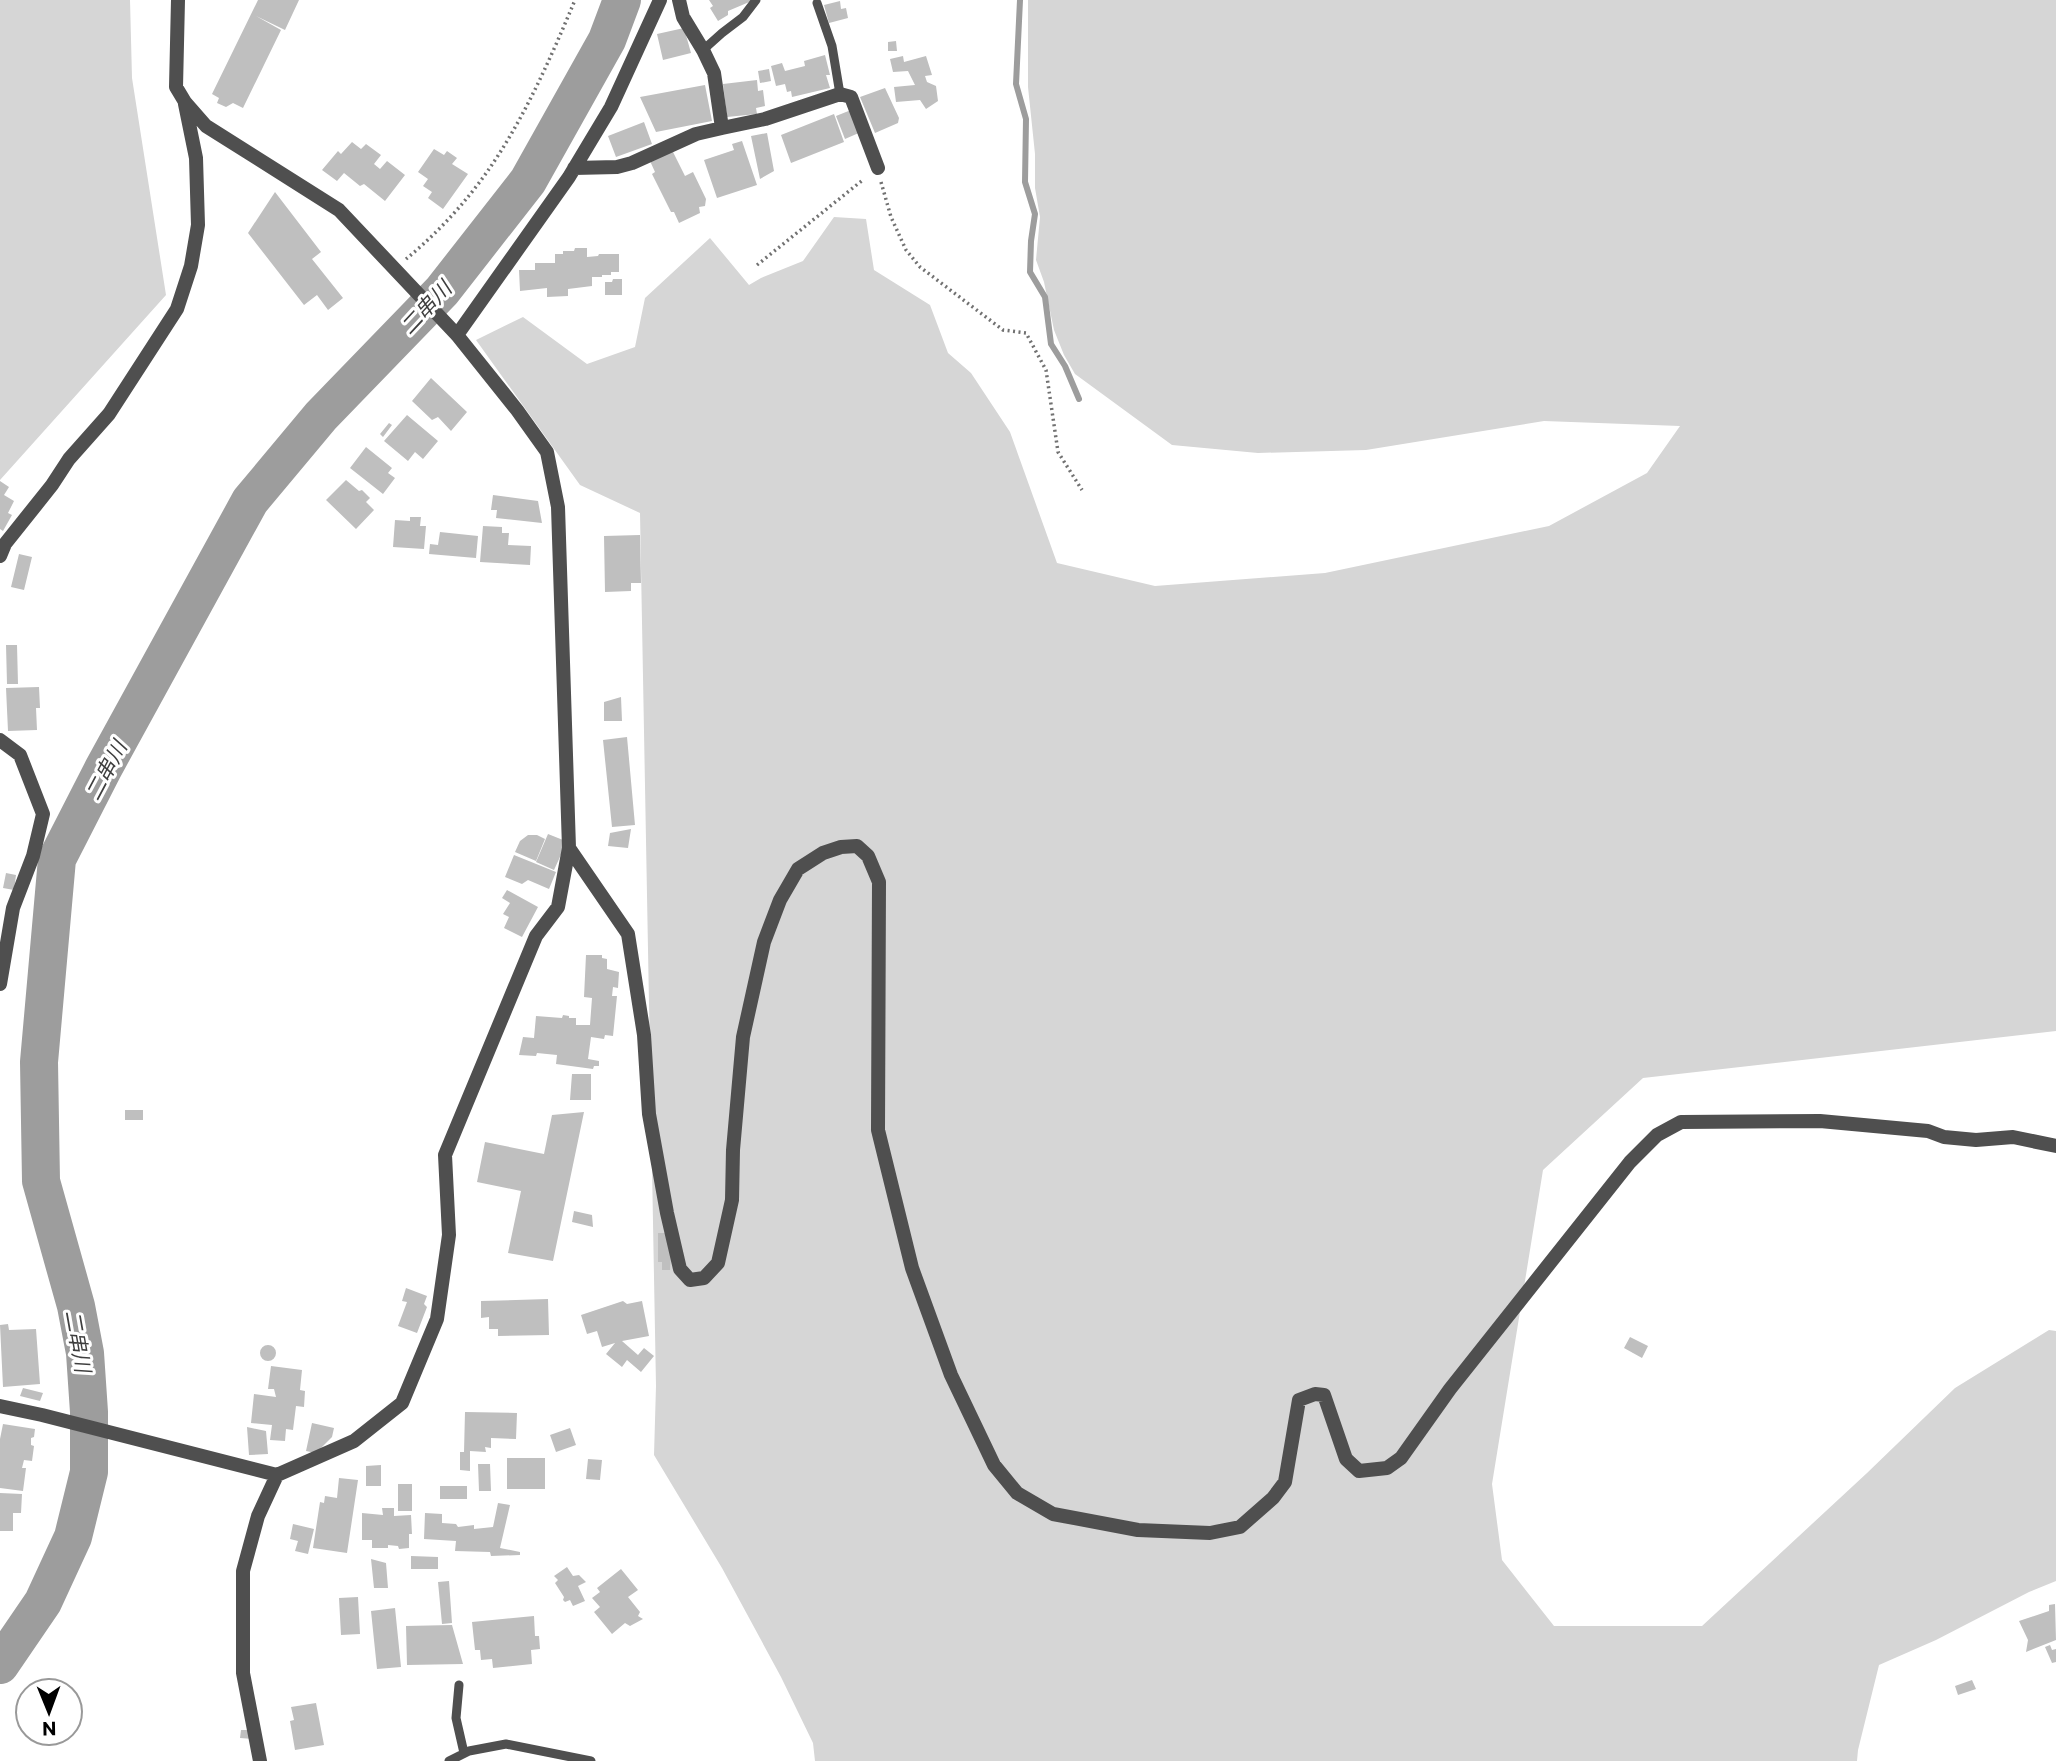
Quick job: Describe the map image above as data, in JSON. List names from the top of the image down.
{
  "water": ["二串川"],
  "north": "bottom"
}
